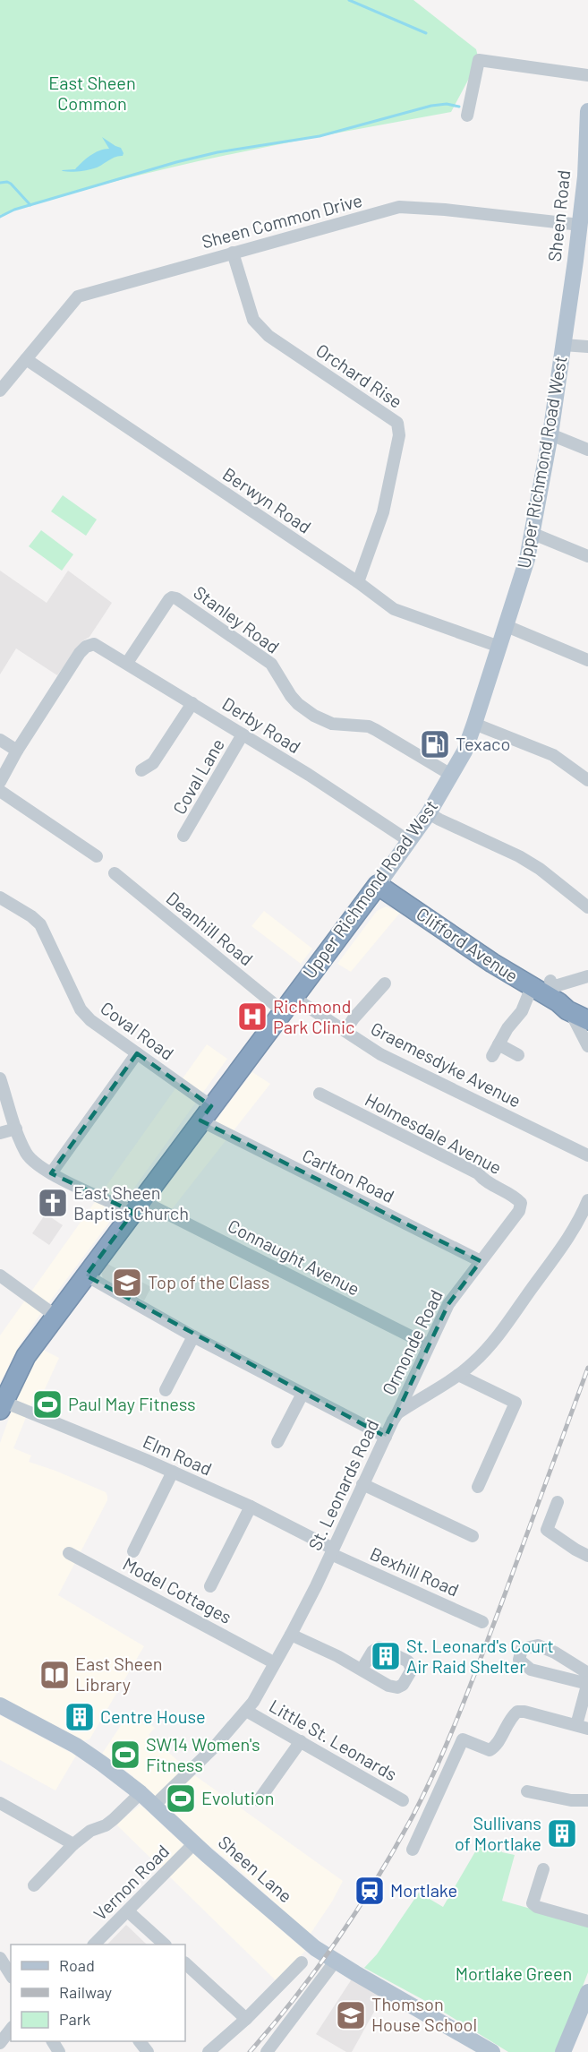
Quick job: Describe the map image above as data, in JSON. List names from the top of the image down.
{
  "streets": {
    "highway": ["Upper Richmond Road West", "Clifford Avenue"],
    "main road": ["Sheen Road", "Sheen Lane"],
    "street": [
      "Sheen Common Drive",
      "Orchard Rise",
      "Berwyn Road",
      "Stanley Road",
      "Derby Road",
      "Coval Lane",
      "Deanhill Road",
      "Coval Road",
      "Graemesdyke Avenue",
      "Holmesdale Avenue",
      "Carlton Road",
      "Connaught Avenue",
      "Ormonde Road",
      "Elm Road",
      "St. Leonards Road",
      "Bexhill Road",
      "Model Cottages",
      "Little St. Leonards",
      "Vernon Road"
    ]
  },
  "crossings": [
    ["Sheen Road", "Sheen Common Drive"],
    ["Sheen Road", "Upper Richmond Road West"],
    ["Sheen Common Drive", "Orchard Rise"],
    ["Sheen Common Drive", "Berwyn Road"],
    ["Orchard Rise", "Berwyn Road"],
    ["Upper Richmond Road West", "Berwyn Road"],
    ["Upper Richmond Road West", "Stanley Road"],
    ["Upper Richmond Road West", "Derby Road"],
    ["Upper Richmond Road West", "Deanhill Road"],
    ["Upper Richmond Road West", "Clifford Avenue"],
    ["Upper Richmond Road West", "Coval Road"],
    ["Upper Richmond Road West", "Graemesdyke Avenue"],
    ["Upper Richmond Road West", "Carlton Road"],
    ["Upper Richmond Road West", "Connaught Avenue"],
    ["Upper Richmond Road West", "Elm Road"],
    ["Stanley Road", "Derby Road"],
    ["Derby Road", "Coval Lane"],
    ["Deanhill Road", "Graemesdyke Avenue"],
    ["Coval Road", "Carlton Road"],
    ["Holmesdale Avenue", "Ormonde Road"],
    ["Carlton Road", "Ormonde Road"],
    ["Connaught Avenue", "Ormonde Road"],
    ["Ormonde Road", "St. Leonards Road"],
    ["Elm Road", "St. Leonards Road"],
    ["Elm Road", "Bexhill Road"],
    ["St. Leonards Road", "Bexhill Road"],
    ["St. Leonards Road", "Little St. Leonards"],
    ["St. Leonards Road", "Sheen Lane"],
    ["Sheen Lane", "Vernon Road"]
  ],
  "parks": ["East Sheen Common", "Mortlake Green"],
  "places": {
    "fuel station": ["Texaco"],
    "hospital": ["Richmond Park Clinic"],
    "church": ["East Sheen Baptist Church"],
    "school or university": ["Top of the Class", "Thomson House School"],
    "sports": ["Paul May Fitness", "SW14 Women's Fitness", "Evolution"],
    "building": ["St. Leonard's Court Air Raid Shelter", "Centre House", "Sullivans of Mortlake"],
    "library": ["East Sheen Library"],
    "station": ["Mortlake"]
  },
  "legend": ["Road", "Railway", "Park"]
}
